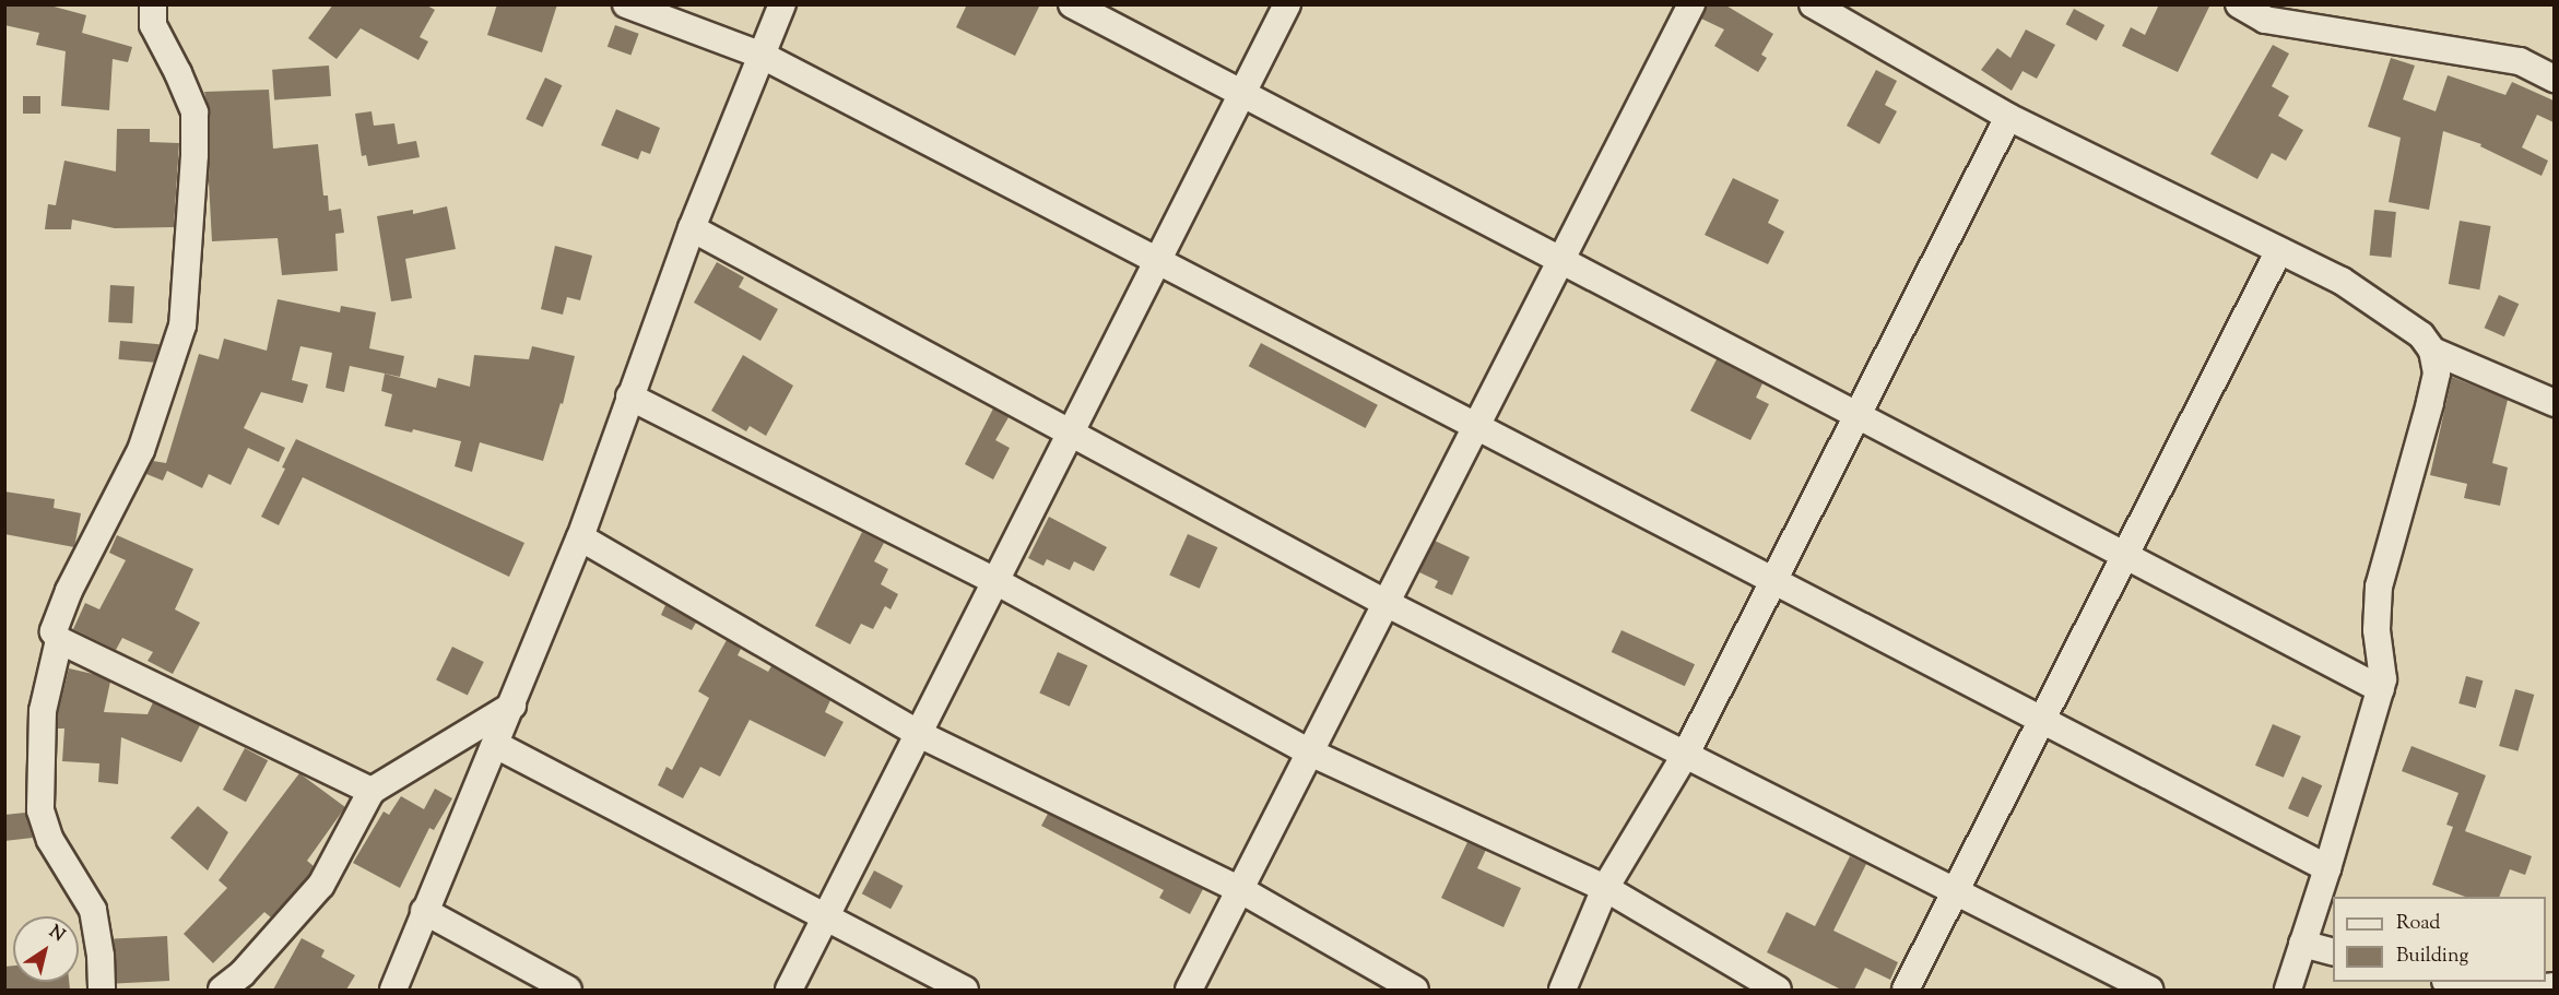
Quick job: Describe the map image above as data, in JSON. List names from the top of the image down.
{
  "legend": ["Road", "Building"],
  "north": "top right"
}
